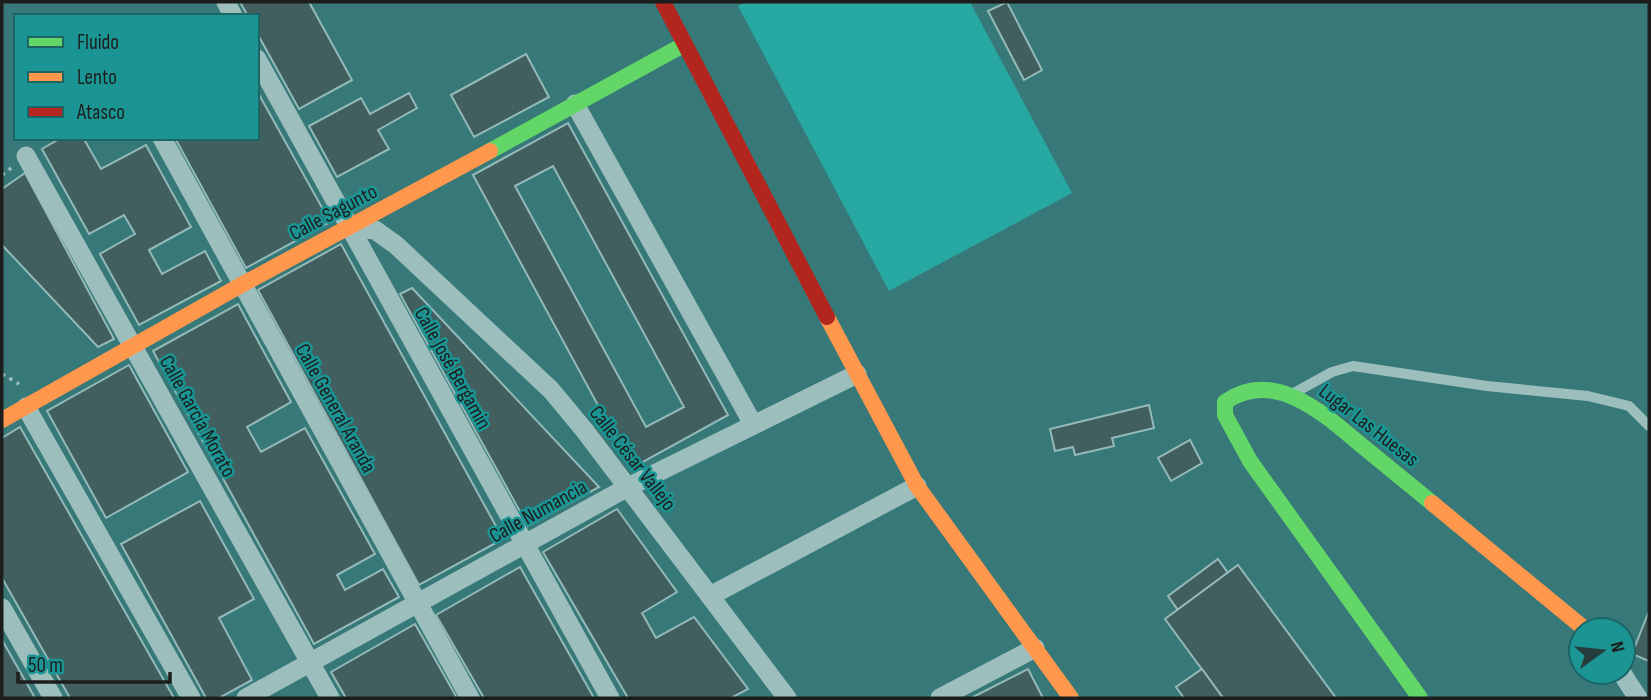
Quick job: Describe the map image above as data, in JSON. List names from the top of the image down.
{
  "streets": {
    "street": [
      "Calle Sagunto",
      "Calle José Bergamin",
      "Calle General Aranda",
      "Calle García Morato",
      "Lugar Las Huesas",
      "Calle César Vallejo",
      "Calle Numancia"
    ]
  },
  "crossings": [
    ["Calle Sagunto", "Calle José Bergamin"],
    ["Calle Sagunto", "Calle General Aranda"],
    ["Calle Sagunto", "Calle García Morato"],
    ["Calle Sagunto", "Calle César Vallejo"],
    ["Calle José Bergamin", "Calle César Vallejo"],
    ["Calle José Bergamin", "Calle Numancia"],
    ["Calle General Aranda", "Calle Numancia"],
    ["Calle García Morato", "Calle Numancia"],
    ["Calle César Vallejo", "Calle Numancia"]
  ],
  "legend": ["Fluido", "Lento", "Atasco"],
  "scale_bar": "50 m",
  "north": "right"
}
